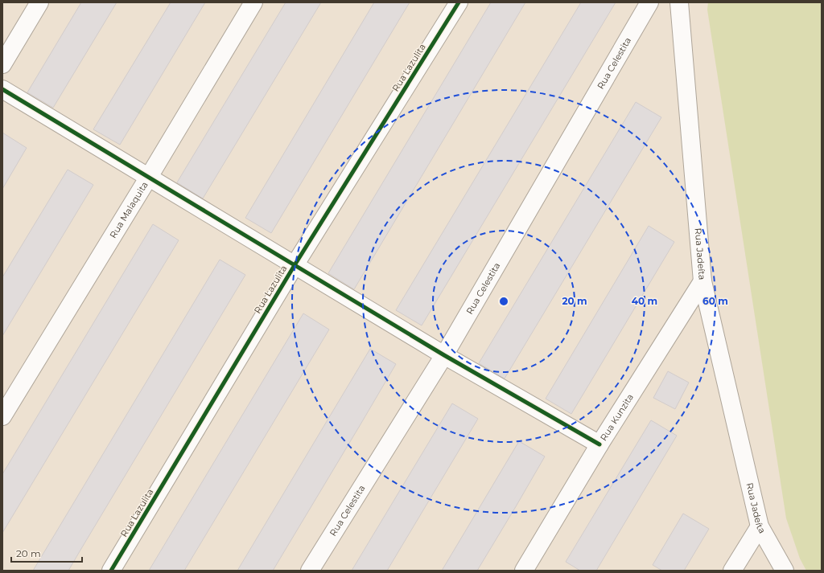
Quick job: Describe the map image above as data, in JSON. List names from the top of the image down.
{
  "streets": {
    "street": [
      "Rua Celestita",
      "Rua Lazulita",
      "Rua Malaquita",
      "Rua Jadeíta",
      "Rua Kunzita"
    ]
  },
  "crossings": [
    ["Rua Jadeíta", "Rua Kunzita"]
  ],
  "scale_bar": "20 m",
  "rings": ["20 m", "40 m", "60 m"]
}
